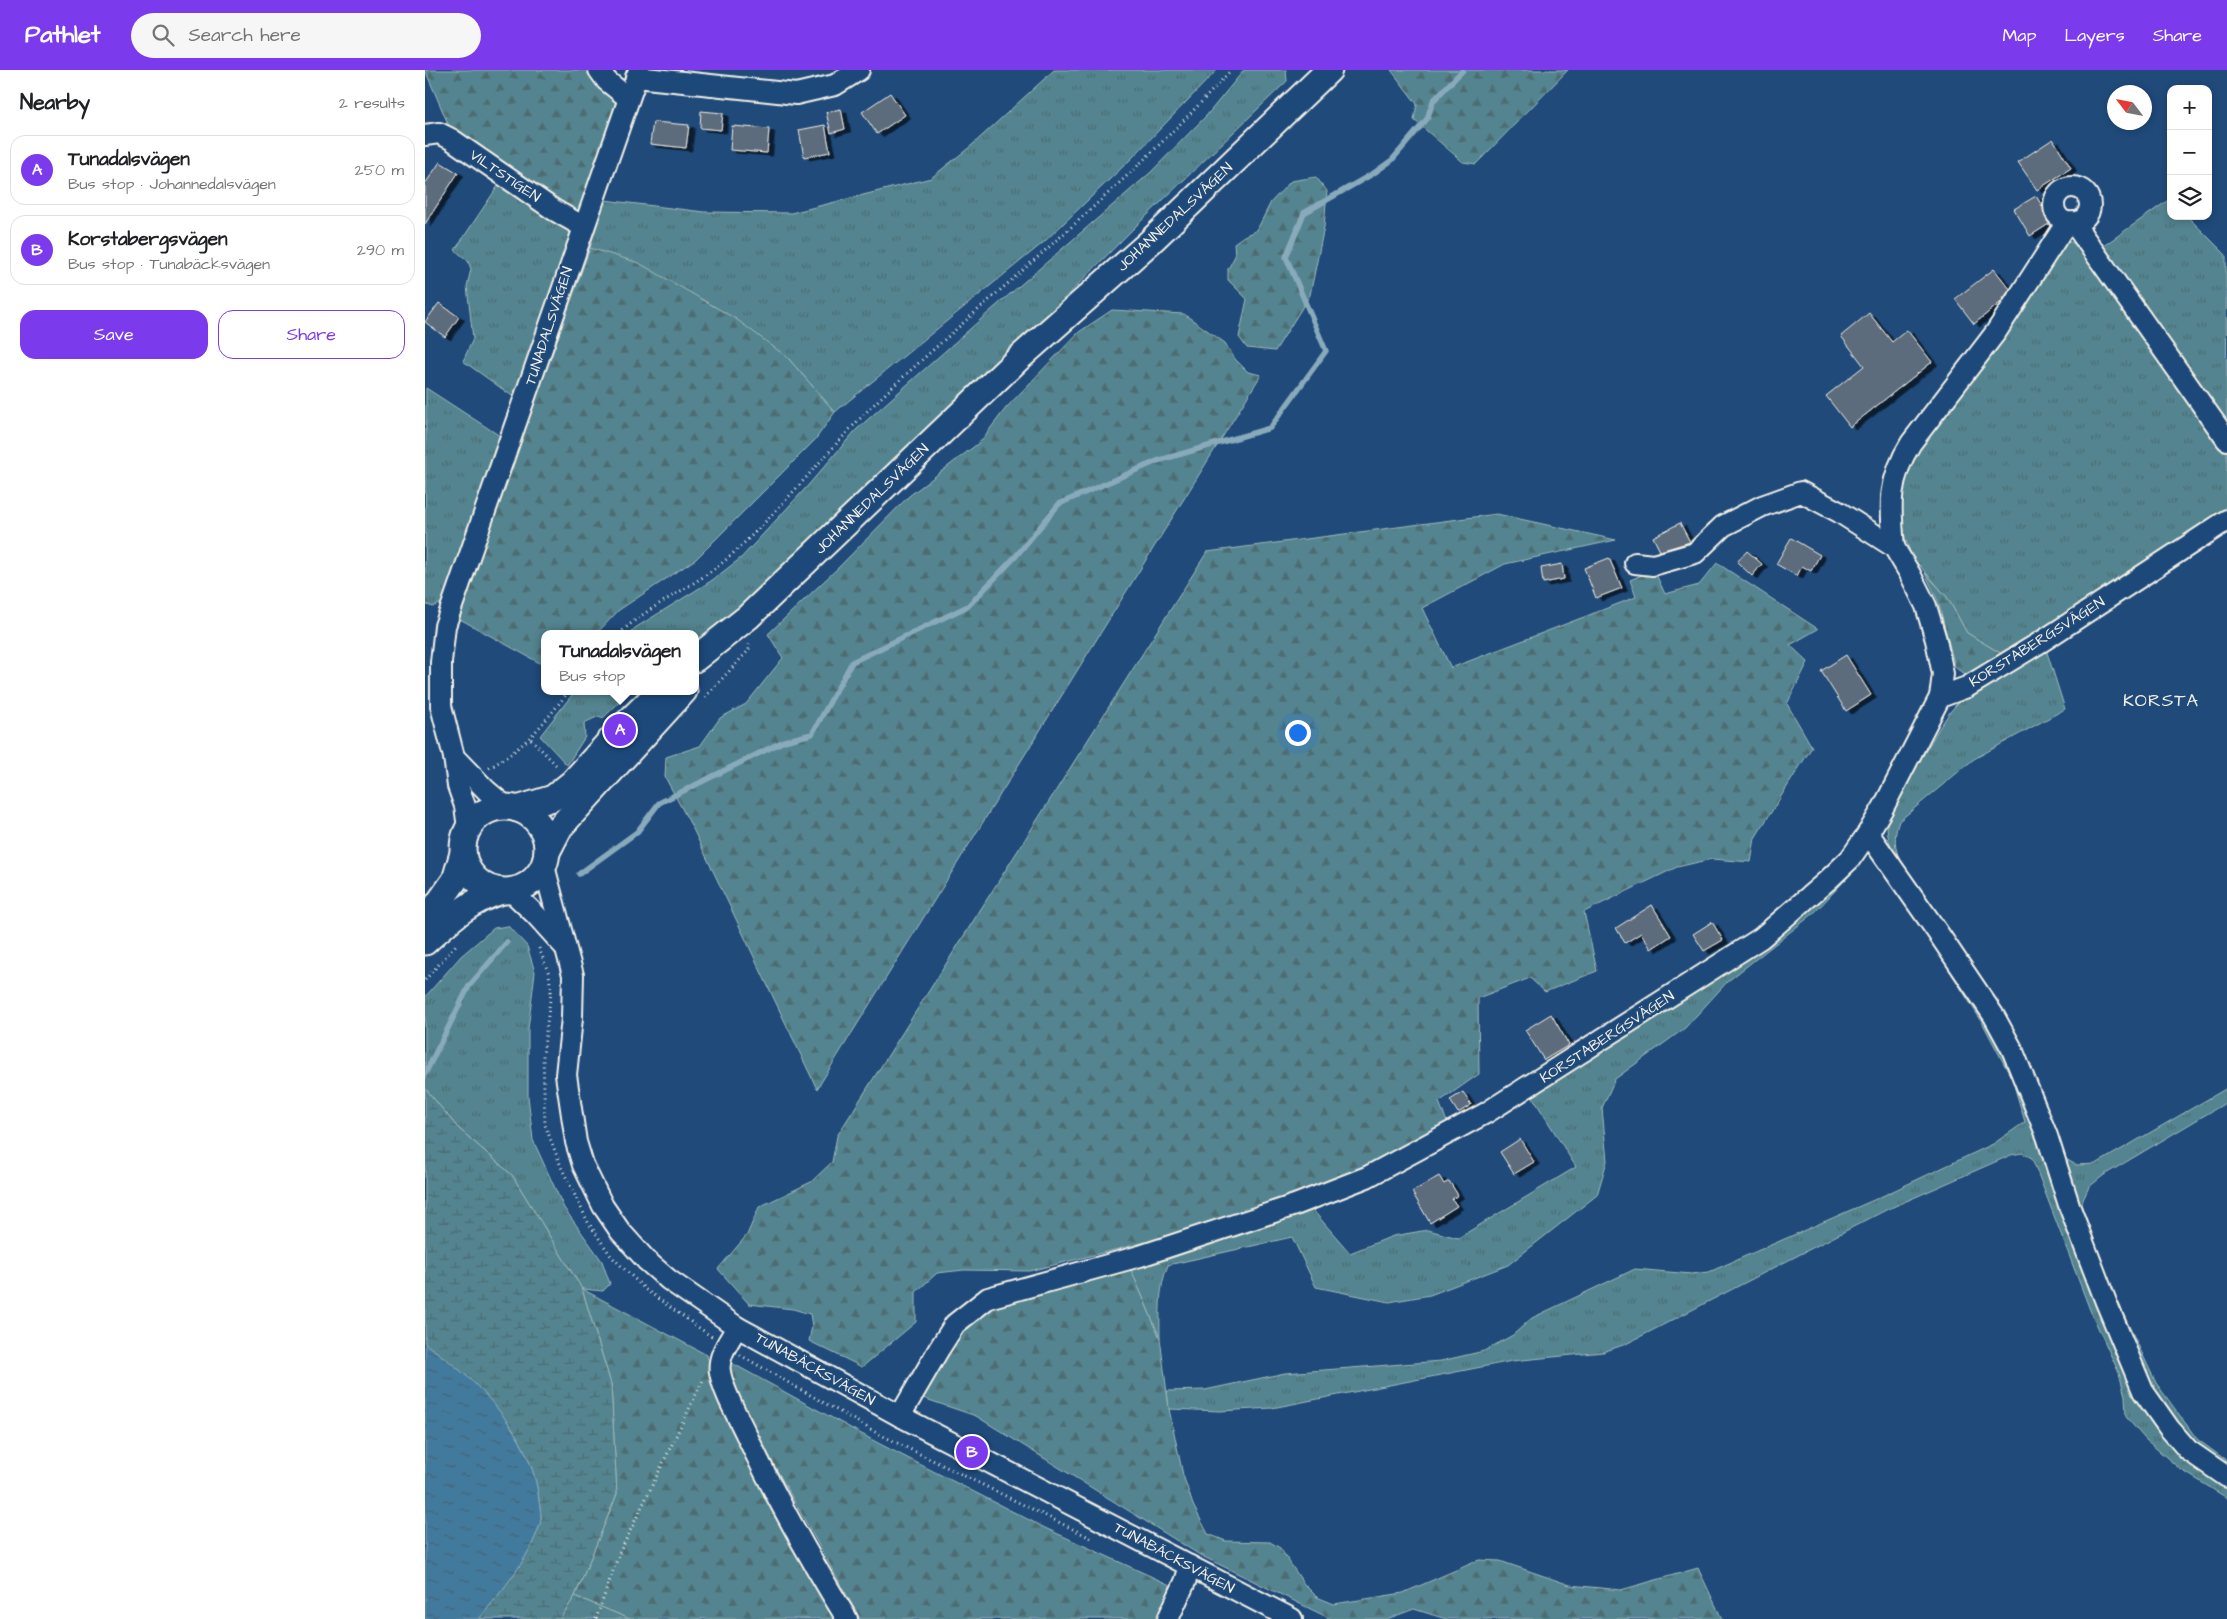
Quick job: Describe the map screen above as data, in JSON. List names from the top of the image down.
{
  "streets": {
    "main road": ["JOHANNEDALSVÄGEN"],
    "street": [
      "VILTSTIGEN",
      "TUNADALSVÄGEN",
      "KORSTABERGSVÄGEN",
      "TUNABÄCKSVÄGEN"
    ]
  },
  "crossings": [
    ["VILTSTIGEN", "TUNADALSVÄGEN"],
    ["TUNADALSVÄGEN", "TUNABÄCKSVÄGEN"],
    ["KORSTABERGSVÄGEN", "TUNABÄCKSVÄGEN"]
  ],
  "districts": ["KORSTA"],
  "north": "top left",
  "page": {
    "header": "Pathlet",
    "search": "Search here",
    "nav": ["Map", "Layers", "Share"],
    "heading": ["Nearby", "2 results"],
    "map_buttons": ["+", "−"],
    "list": [
      {
        "mark": "A",
        "name": "Tunadalsvägen",
        "note": "Bus stop · Johannedalsvägen",
        "value": "250 m"
      },
      {
        "mark": "B",
        "name": "Korstabergsvägen",
        "note": "Bus stop · Tunabäcksvägen",
        "value": "290 m"
      }
    ],
    "buttons": ["Save", "Share"],
    "popup": ["Tunadalsvägen", "Bus stop"],
    "pins": ["A", "B"]
  }
}
